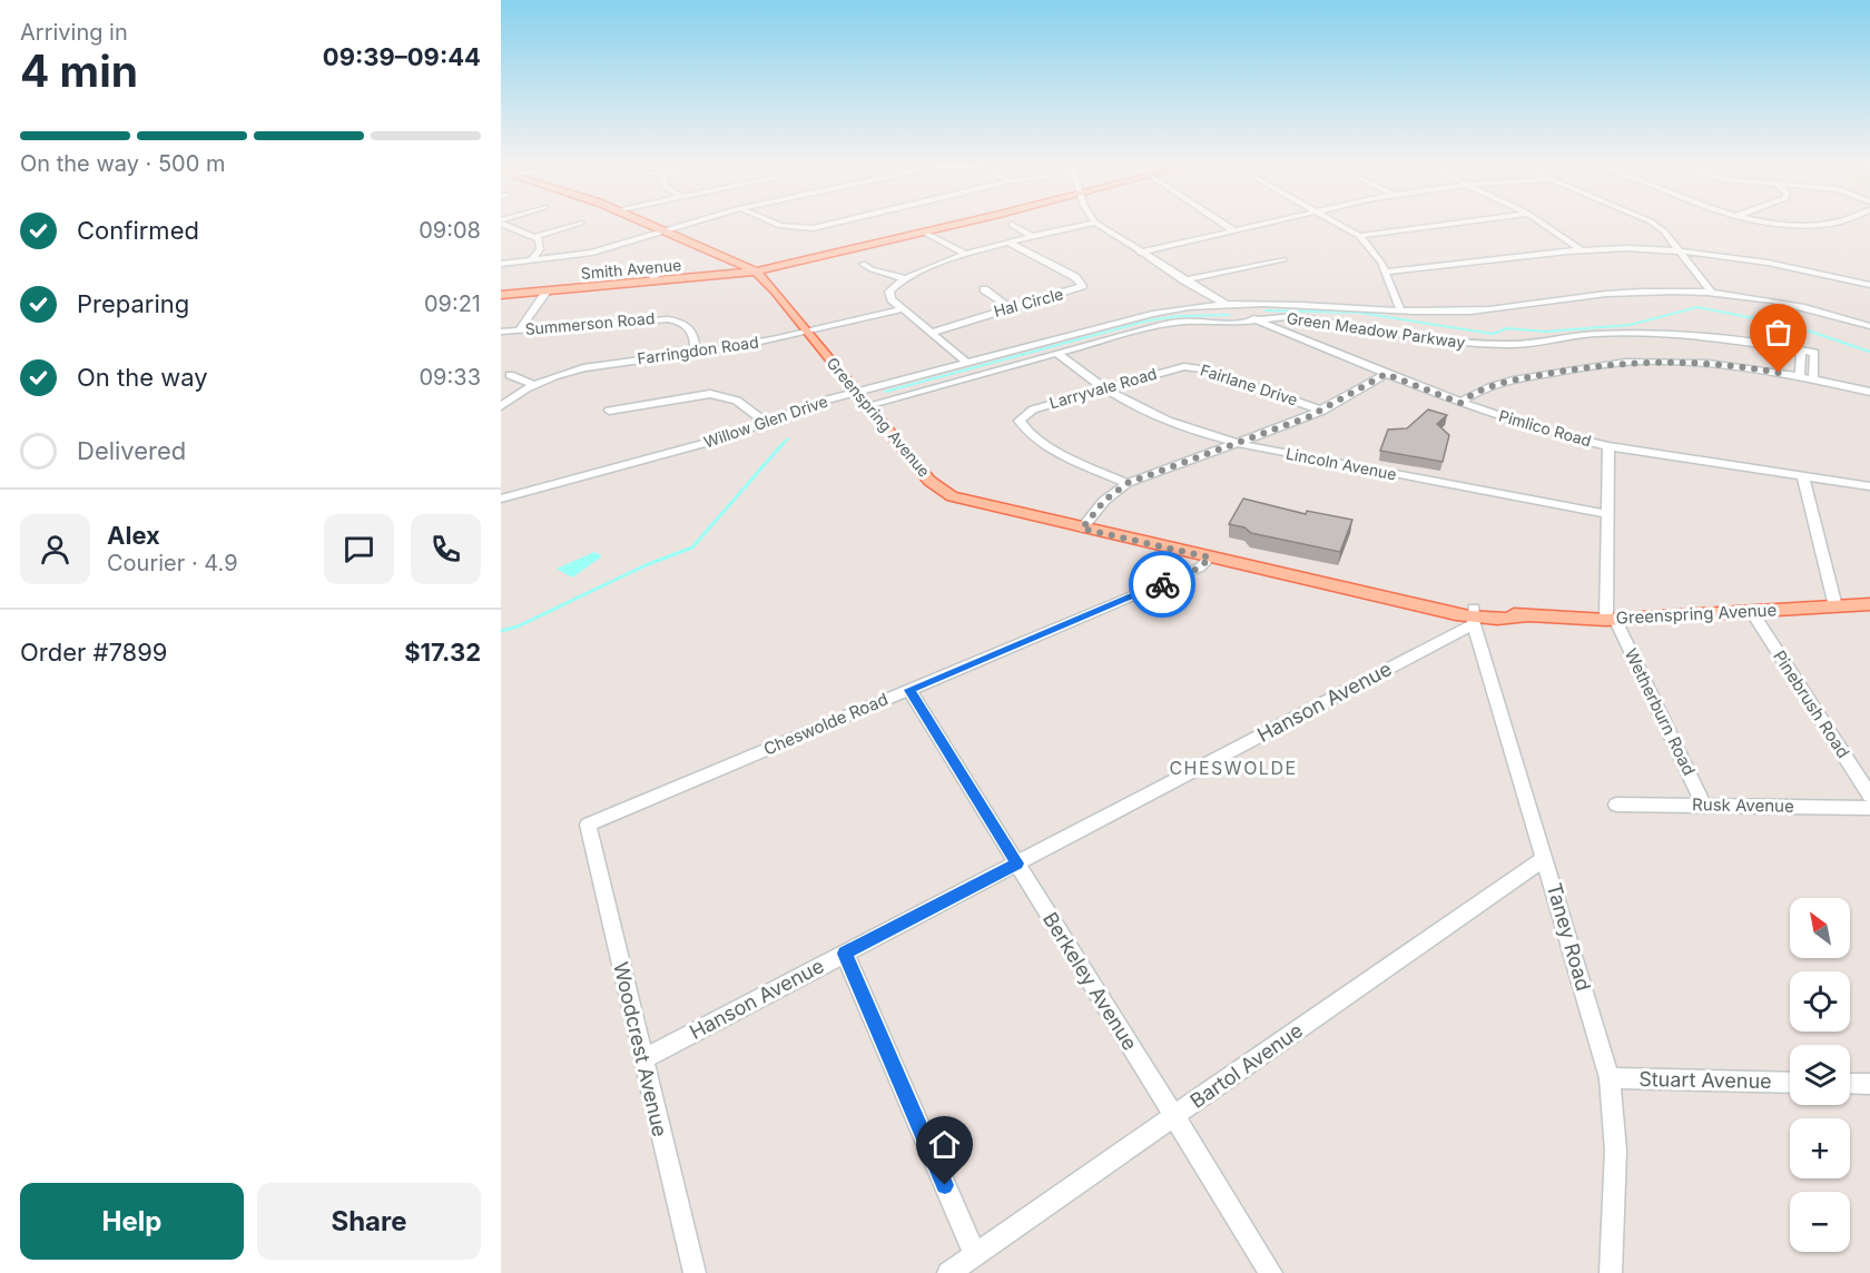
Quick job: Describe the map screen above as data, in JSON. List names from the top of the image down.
{
  "streets": {
    "main road": ["Smith Avenue", "Greenspring Avenue"],
    "street": [
      "Hal Circle",
      "Summerson Road",
      "Green Meadow Parkway",
      "Farringdon Road",
      "Fairlane Drive",
      "Larryvale Road",
      "Willow Glen Drive",
      "Pimlico Road",
      "Lincoln Avenue",
      "Hanson Avenue",
      "Pinebrush Road",
      "Wetherburn Road",
      "Cheswolde Road",
      "Rusk Avenue",
      "Taney Road",
      "Berkeley Avenue",
      "Woodcrest Avenue",
      "Bartol Avenue",
      "Stuart Avenue"
    ]
  },
  "crossings": [
    ["Smith Avenue", "Greenspring Avenue"],
    ["Summerson Road", "Farringdon Road"],
    ["Green Meadow Parkway", "Willow Glen Drive"],
    ["Green Meadow Parkway", "Pimlico Road"],
    ["Farringdon Road", "Greenspring Avenue"],
    ["Fairlane Drive", "Larryvale Road"],
    ["Larryvale Road", "Lincoln Avenue"],
    ["Greenspring Avenue", "Willow Glen Drive"],
    ["Greenspring Avenue", "Hanson Avenue"],
    ["Greenspring Avenue", "Pinebrush Road"],
    ["Greenspring Avenue", "Wetherburn Road"],
    ["Greenspring Avenue", "Cheswolde Road"],
    ["Greenspring Avenue", "Taney Road"],
    ["Willow Glen Drive", "Pimlico Road"],
    ["Hanson Avenue", "Taney Road"],
    ["Hanson Avenue", "Berkeley Avenue"],
    ["Hanson Avenue", "Woodcrest Avenue"],
    ["Wetherburn Road", "Rusk Avenue"],
    ["Cheswolde Road", "Berkeley Avenue"],
    ["Cheswolde Road", "Woodcrest Avenue"],
    ["Taney Road", "Bartol Avenue"],
    ["Taney Road", "Stuart Avenue"],
    ["Berkeley Avenue", "Bartol Avenue"]
  ],
  "districts": ["CHESWOLDE"],
  "north": "top left",
  "page": {
    "heading": ["4 min", "Arriving in", "09:39–09:44"],
    "panel": [
      "Alex",
      "Courier · 4.9",
      "Order #7899",
      "$17.32"
    ],
    "bar": "On the way · 500 m",
    "list": [
      ["Confirmed", "09:08"],
      ["Preparing", "09:21"],
      ["On the way", "09:33"],
      "Delivered"
    ],
    "map_buttons": ["+", "−"],
    "buttons": ["Help", "Share"]
  }
}
